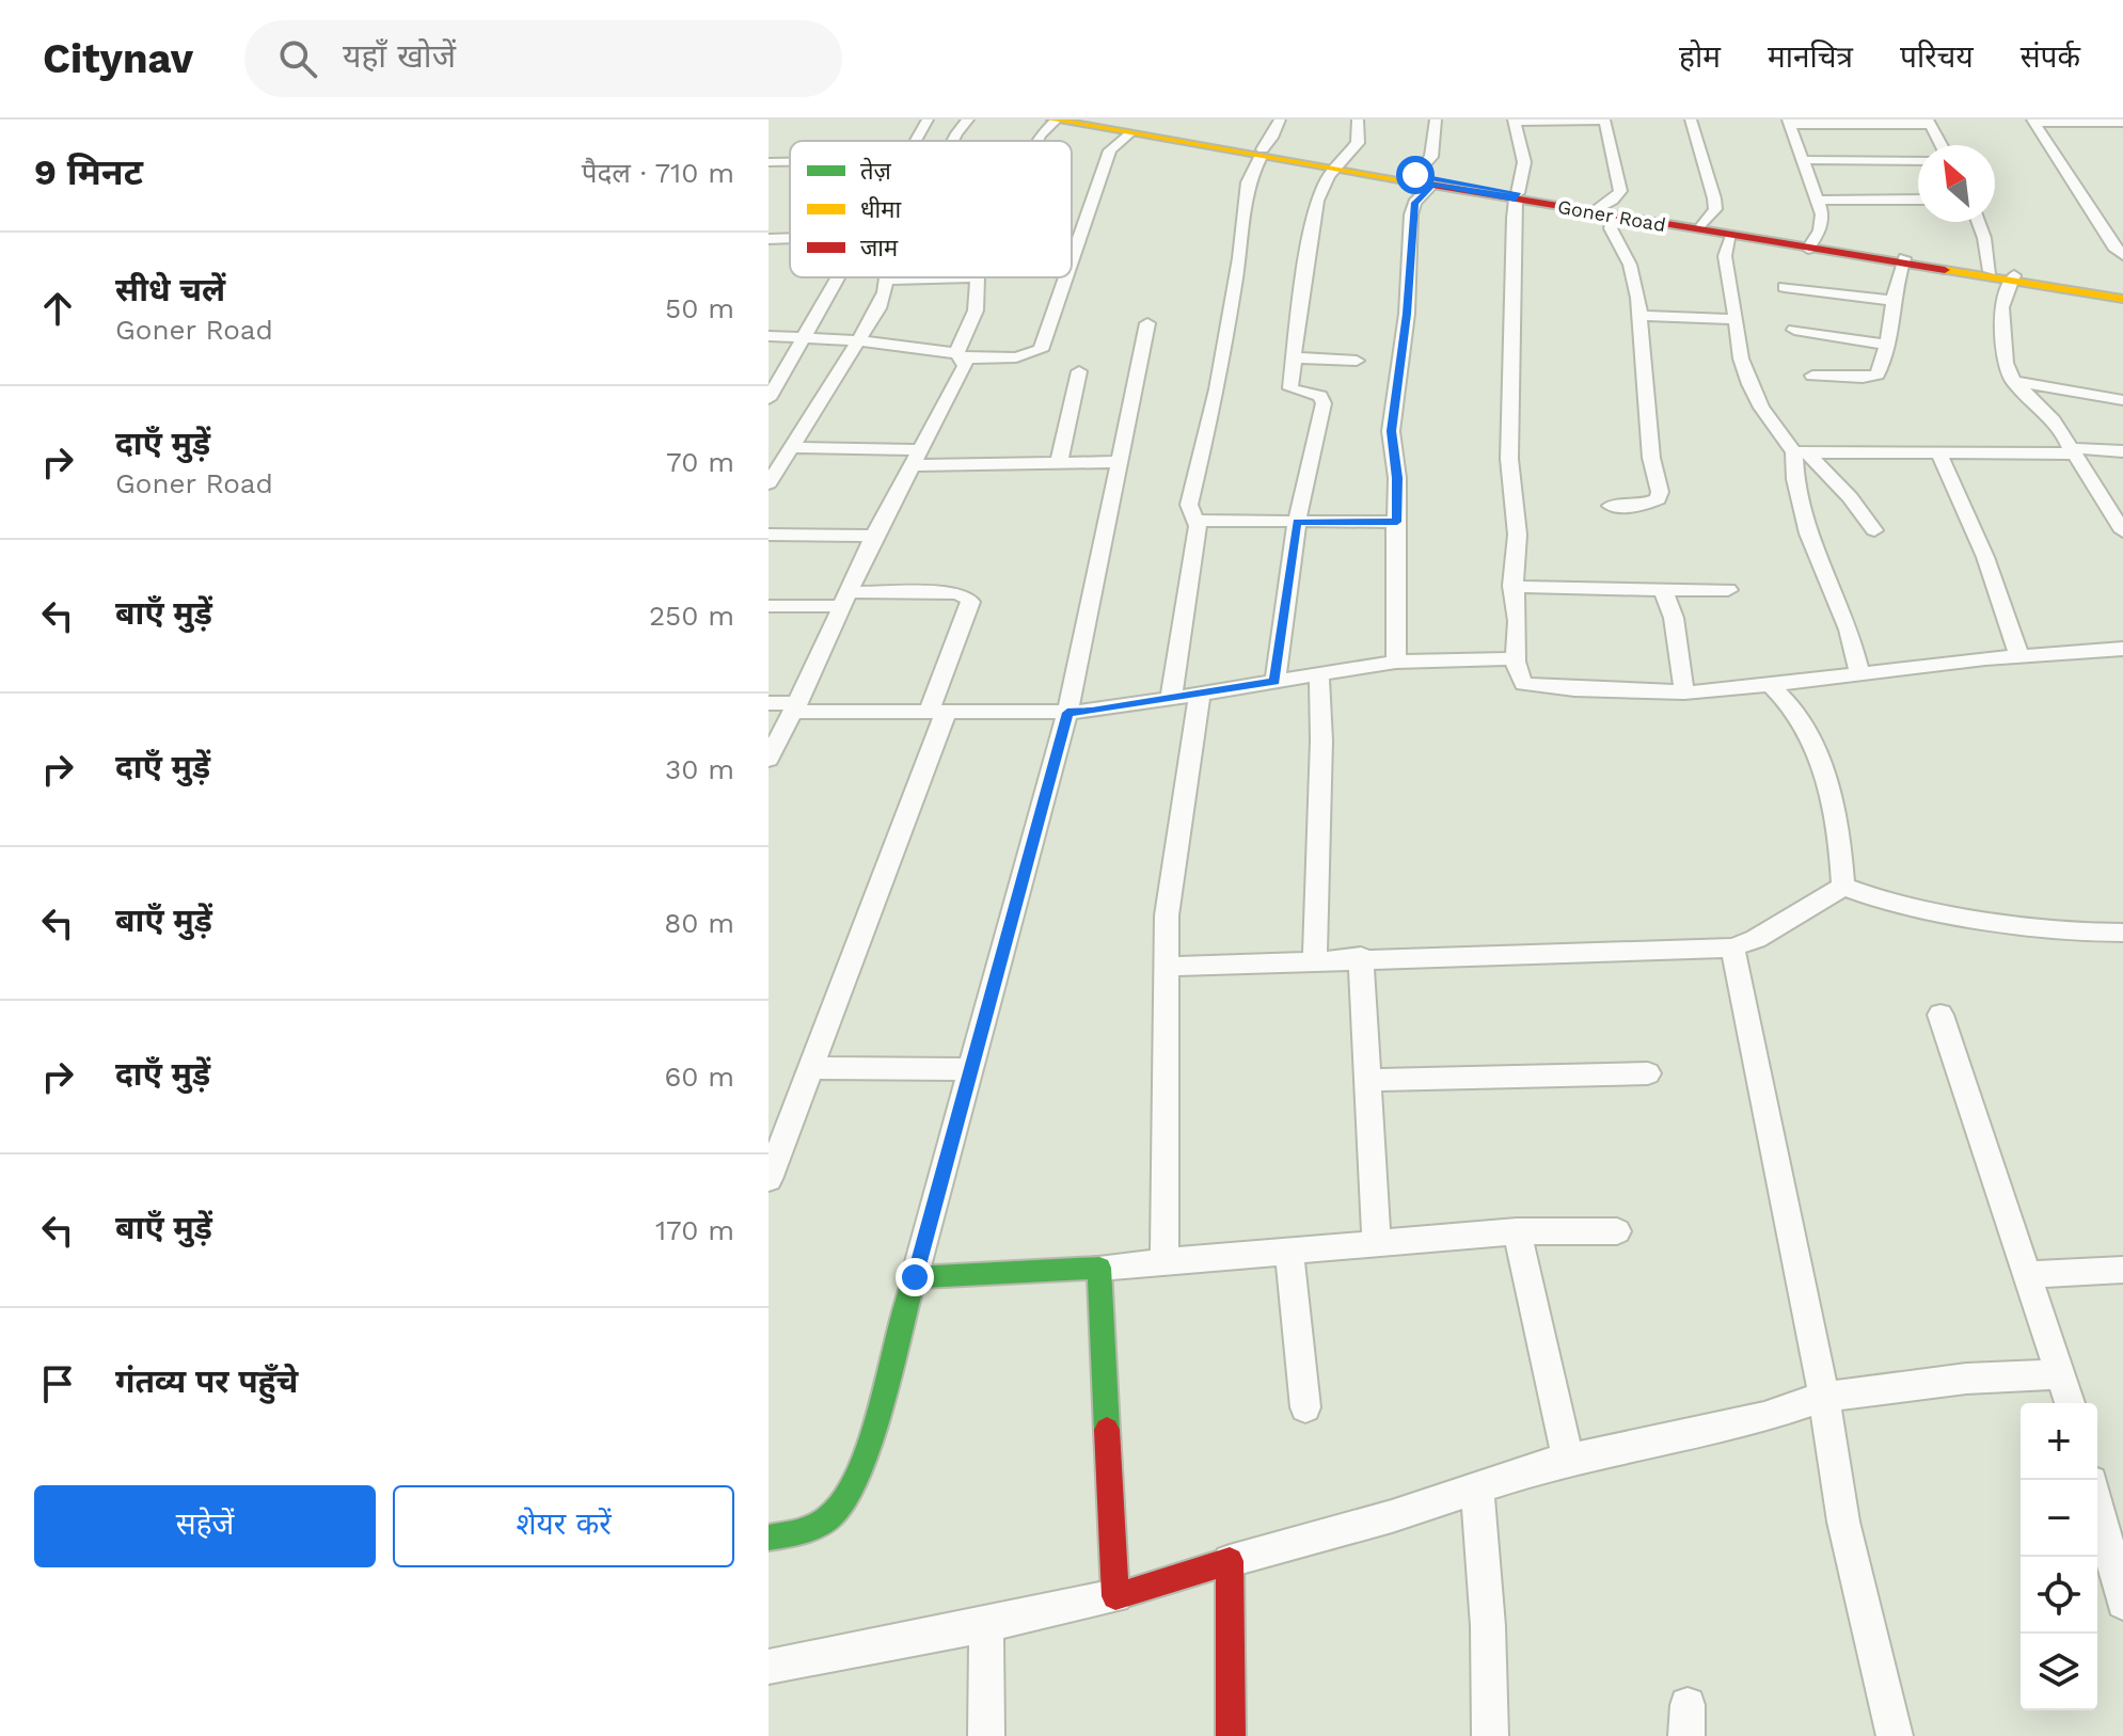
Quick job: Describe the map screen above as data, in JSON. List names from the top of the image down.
{
  "streets": {
    "street": ["Goner Road"]
  },
  "legend": ["तेज़", "धीमा", "जाम"],
  "north": "top left",
  "page": {
    "header": "Citynav",
    "search": "यहाँ खोजें",
    "nav": [
      "होम",
      "मानचित्र",
      "परिचय",
      "संपर्क"
    ],
    "heading": ["9 मिनट", "पैदल · 710 m"],
    "list": [
      ["सीधे चलें", "Goner Road", "50 m"],
      ["दाएँ मुड़ें", "Goner Road", "70 m"],
      ["बाएँ मुड़ें", "250 m"],
      ["दाएँ मुड़ें", "30 m"],
      ["बाएँ मुड़ें", "80 m"],
      ["दाएँ मुड़ें", "60 m"],
      ["बाएँ मुड़ें", "170 m"],
      "गंतव्य पर पहुँचे"
    ],
    "map_buttons": ["+", "−"],
    "buttons": ["सहेजें", "शेयर करें"]
  }
}
